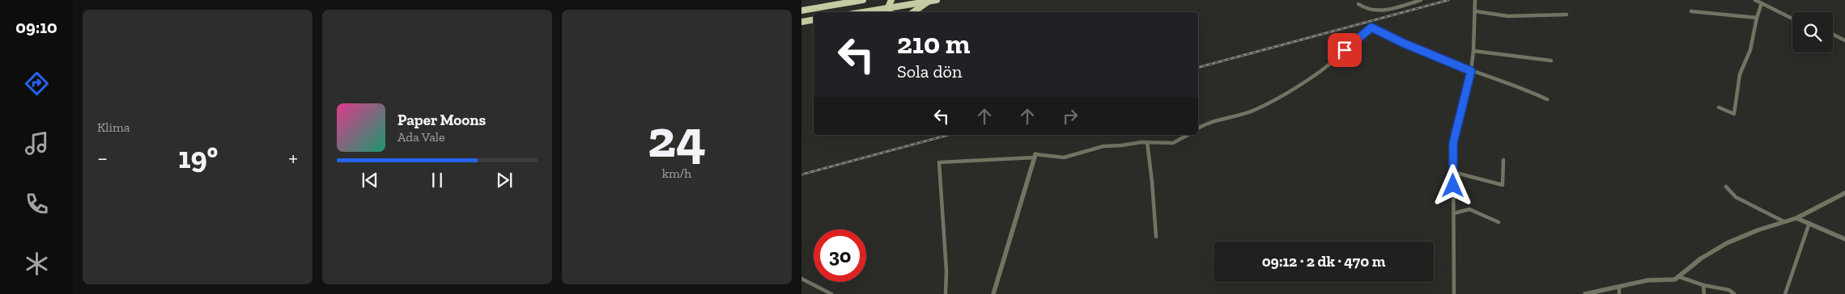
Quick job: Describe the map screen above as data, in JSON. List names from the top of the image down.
{
  "page": {
    "tabs": "09:10",
    "tile": [
      "Klima",
      ["24", "km/h"]
    ],
    "turn": ["210 m", "Sola dön"],
    "song": ["Paper Moons", "Ada Vale"],
    "heat": ["−", "19°", "+"],
    "limit": "30",
    "trip": "09:12 · 2 dk · 470 m"
  }
}
